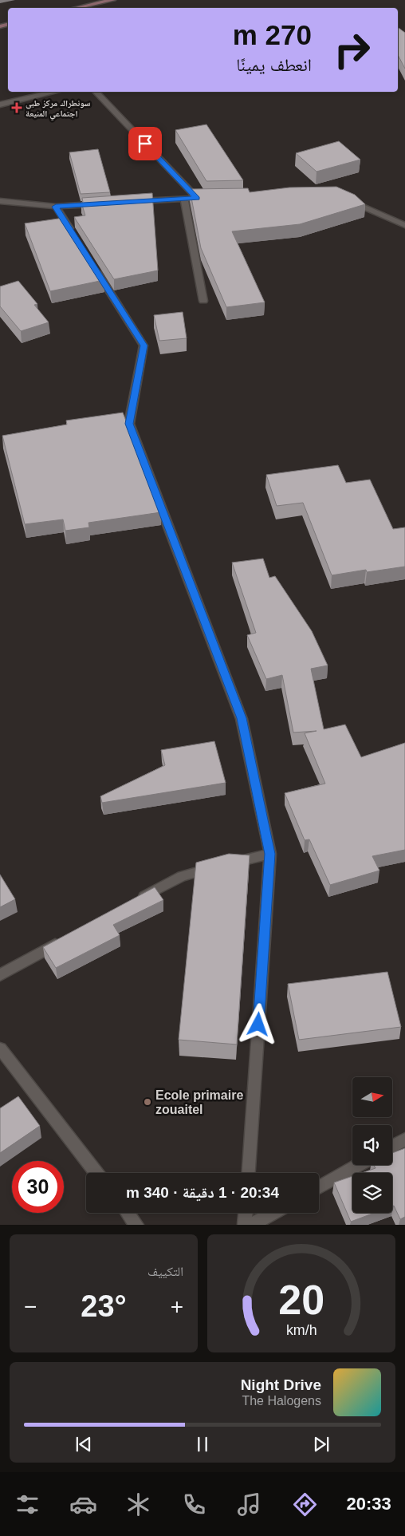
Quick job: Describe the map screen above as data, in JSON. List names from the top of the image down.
{
  "places": {
    "health": ["سونطراك مركز طبي اجتماعي المنيعة"],
    "other": ["Ecole primaire zouaitel"]
  },
  "north": "right",
  "page": {
    "turn": ["270 m", "انعطف يمينًا"],
    "limit": "30",
    "trip": "20:34 · 1 دقيقة · 340 m",
    "tile": "التكييف",
    "heat": ["−", "23°", "+"],
    "song": ["Night Drive", "The Halogens"],
    "tabs": "20:33",
    "gauge": ["20", "km/h"]
  }
}
